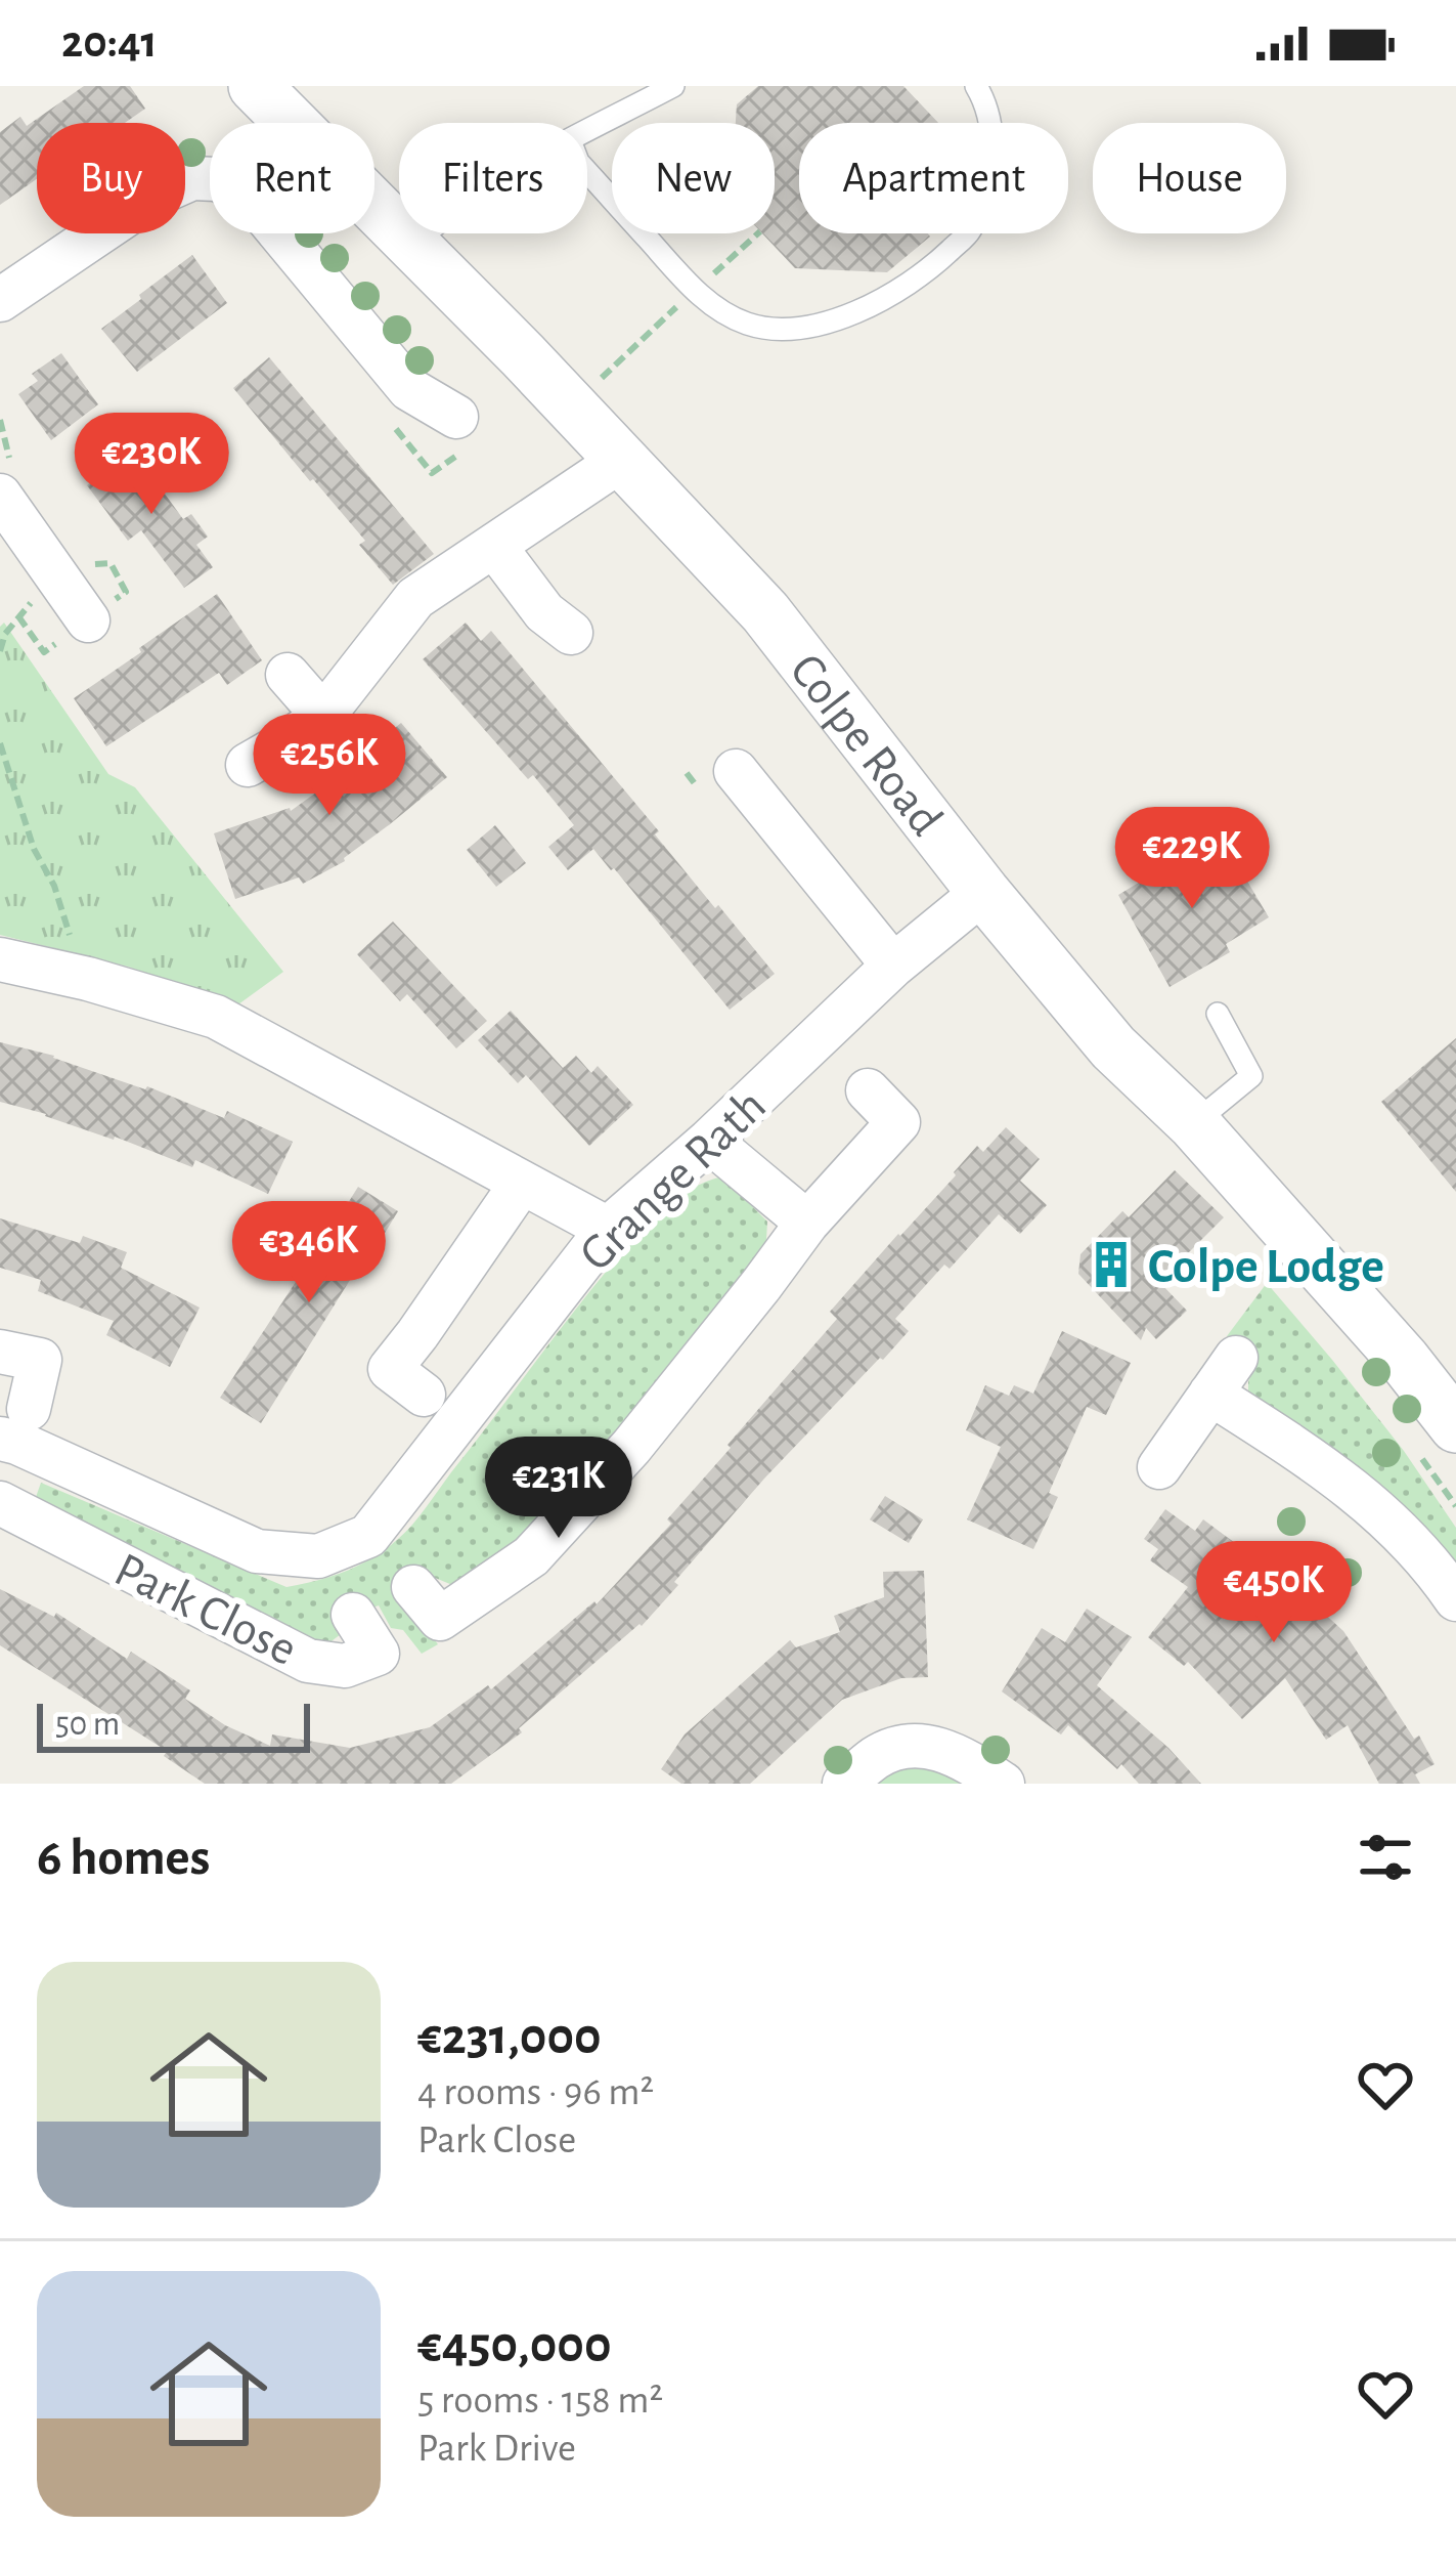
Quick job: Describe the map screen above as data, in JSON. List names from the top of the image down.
{
  "streets": {
    "street": ["Colpe Road", "Grange Rath", "Park Close"]
  },
  "crossings": [
    ["Colpe Road", "Grange Rath"],
    ["Grange Rath", "Park Close"]
  ],
  "places": {
    "building": ["Colpe Lodge"]
  },
  "scale_bar": "50 m",
  "page": {
    "status": "20:41",
    "chip": [
      "Buy",
      "Rent",
      "Filters",
      "New",
      "Apartment",
      "House"
    ],
    "price": [
      "€230K",
      "€256K",
      "€229K",
      "€346K",
      "€231K",
      "€450K"
    ],
    "scale": "50 m",
    "heading": "6 homes",
    "list": [
      {
        "name": "€231,000",
        "note": "4 rooms · 96 m² · Park Close"
      },
      {
        "name": "€450,000",
        "note": "5 rooms · 158 m² · Park Drive"
      }
    ]
  }
}
